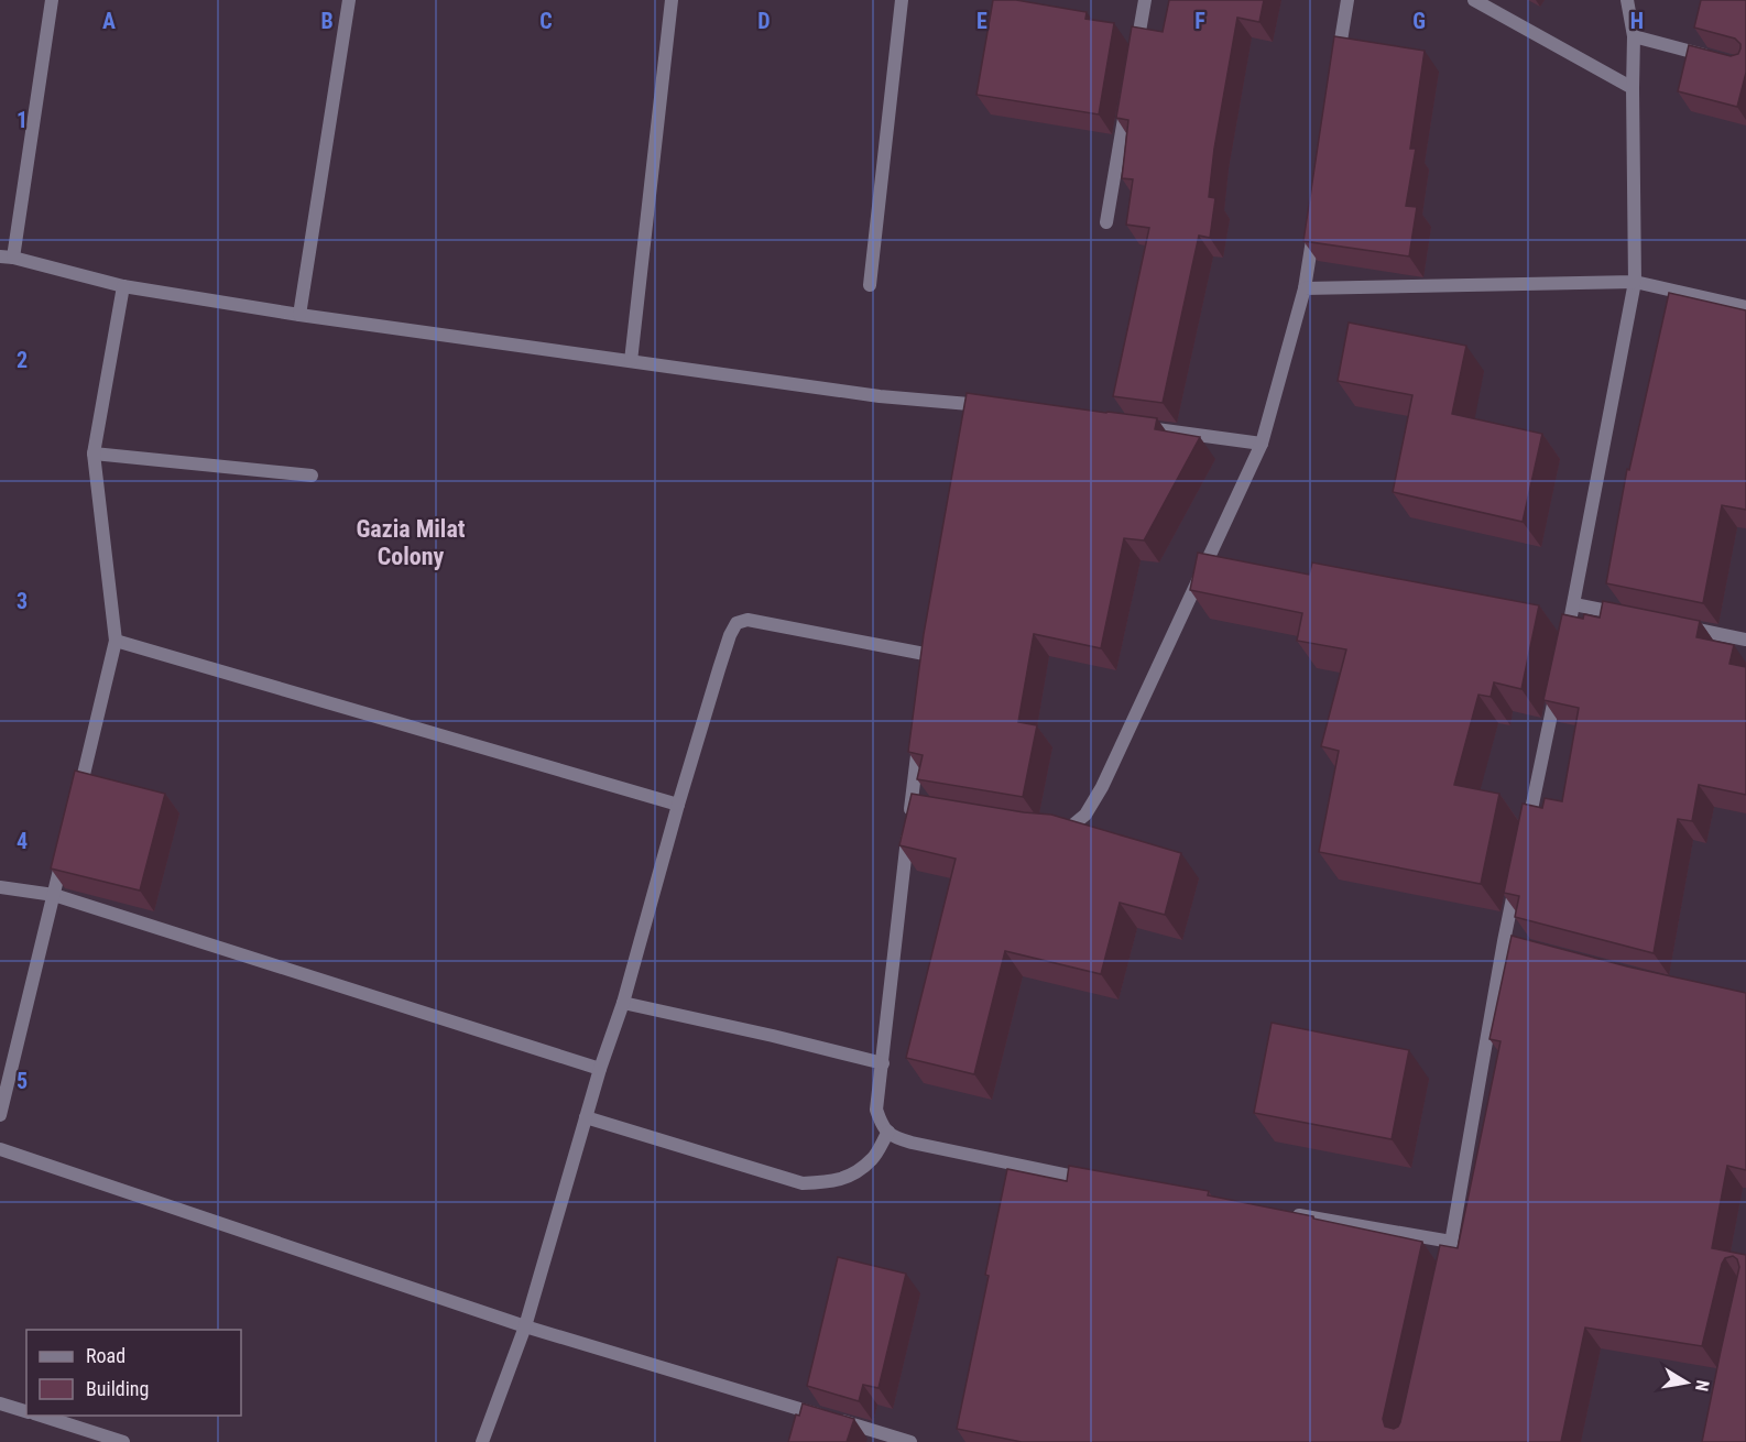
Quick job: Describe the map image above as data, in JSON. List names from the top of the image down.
{
  "districts": ["Gazia Milat Colony"],
  "legend": ["Road", "Building"],
  "north": "right",
  "grid": {
    "columns": [
      "A",
      "B",
      "C",
      "D",
      "E",
      "F",
      "G",
      "H"
    ],
    "rows": [
      "1",
      "2",
      "3",
      "4",
      "5"
    ]
  }
}
